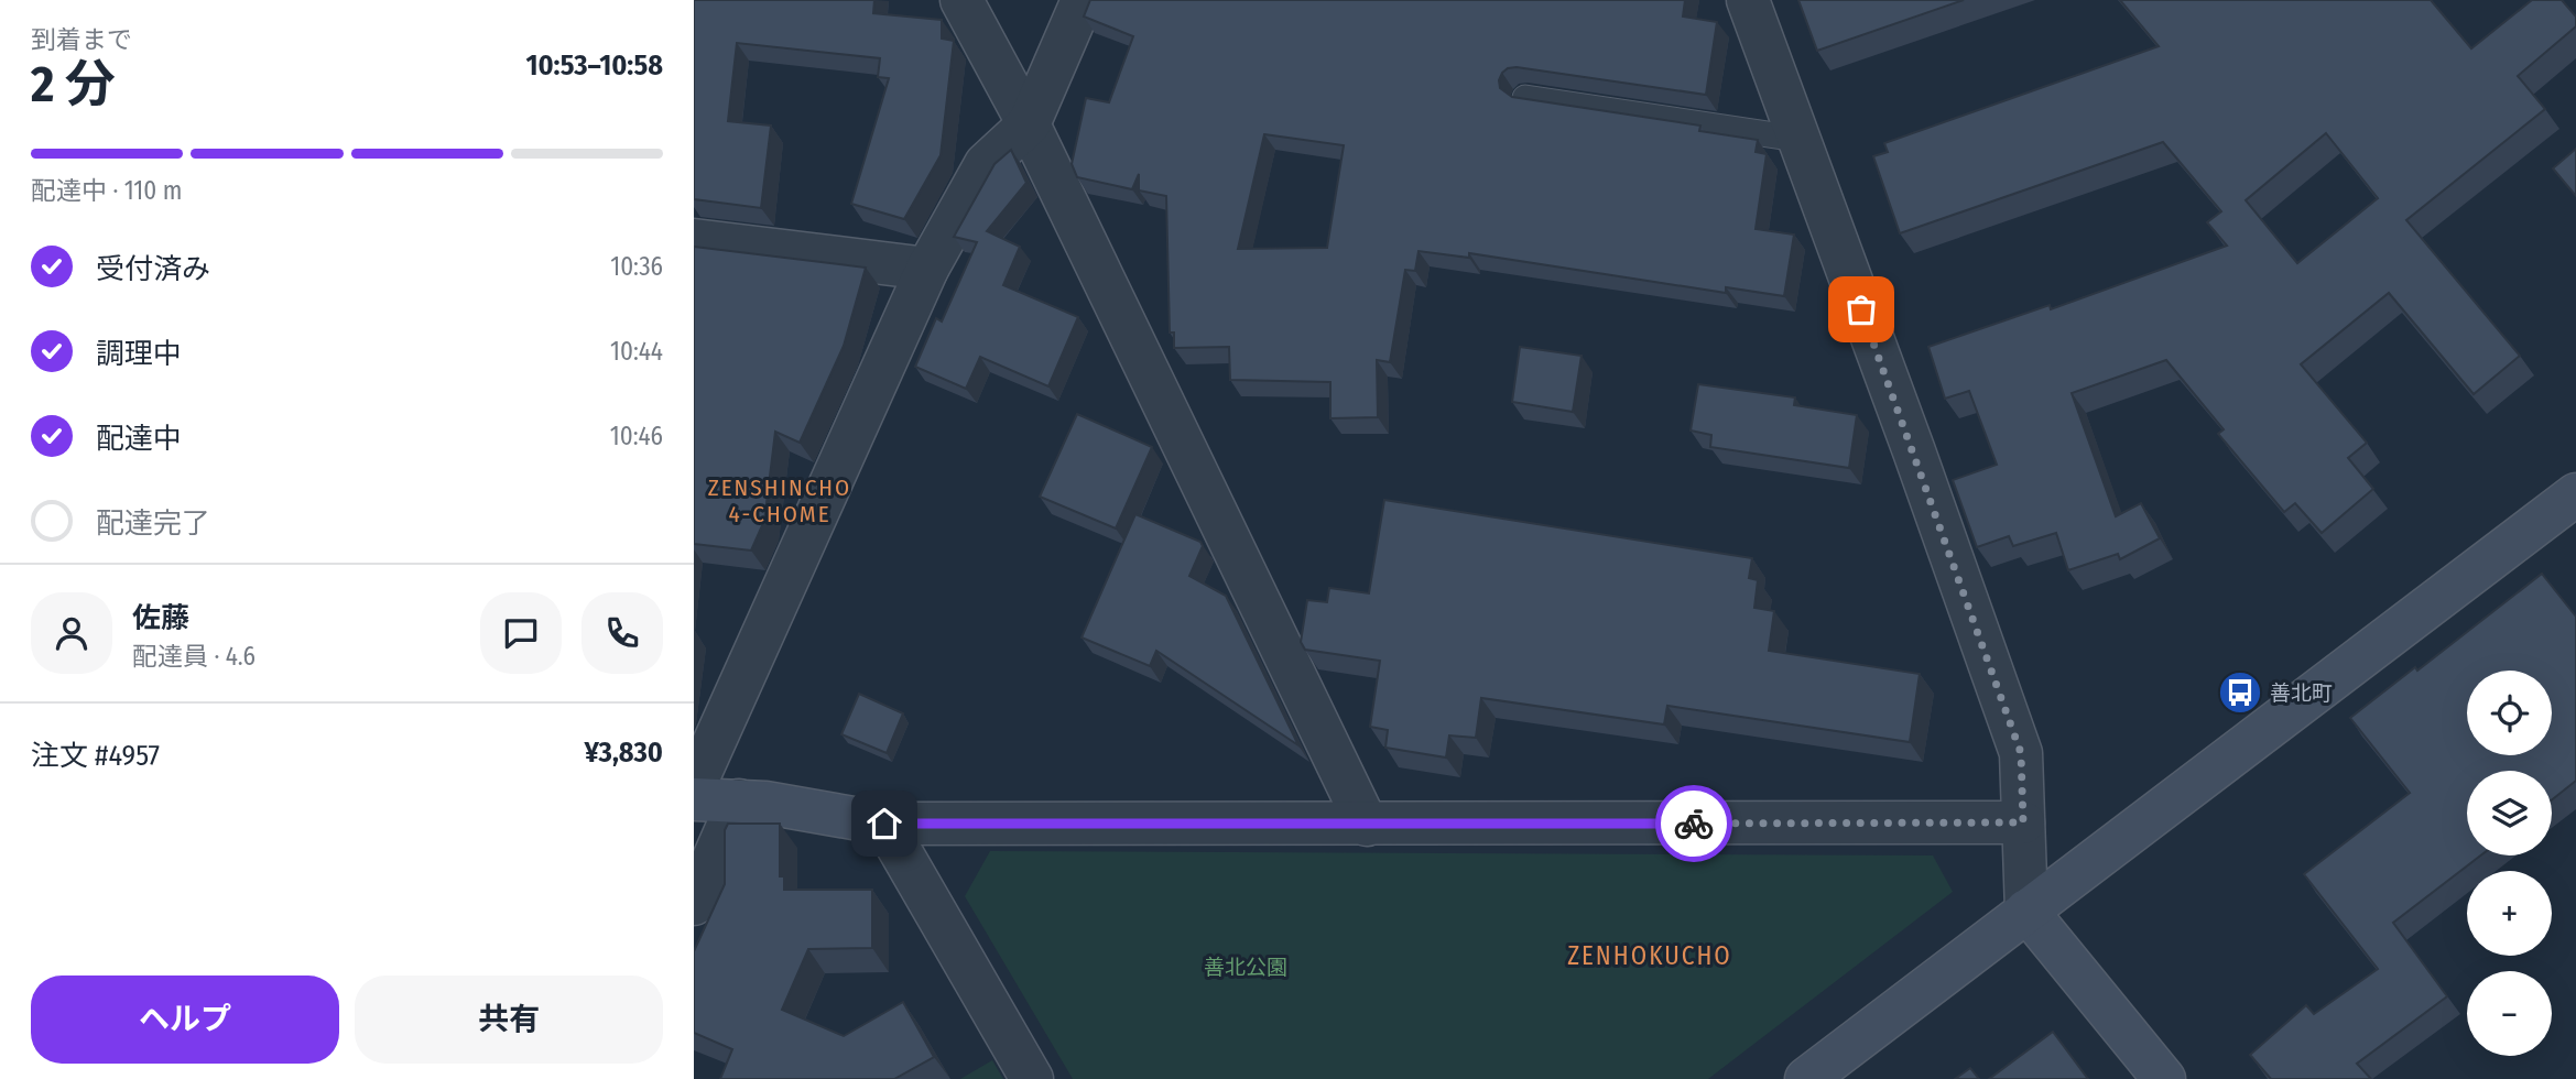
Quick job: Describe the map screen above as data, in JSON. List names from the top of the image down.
{
  "districts": ["ZENSHINCHO 4-CHOME", "ZENHOKUCHO"],
  "parks": ["善北公園"],
  "places": {
    "bus stop": ["善北町"]
  },
  "page": {
    "heading": ["2 分", "到着まで", "10:53–10:58"],
    "panel": [
      "佐藤",
      "配達員 · 4.6",
      "注文 #4957",
      "¥3,830"
    ],
    "bar": "配達中 · 110 m",
    "list": [
      ["受付済み", "10:36"],
      ["調理中", "10:44"],
      ["配達中", "10:46"],
      "配達完了"
    ],
    "map_buttons": ["+", "−"],
    "buttons": ["ヘルプ", "共有"]
  }
}
